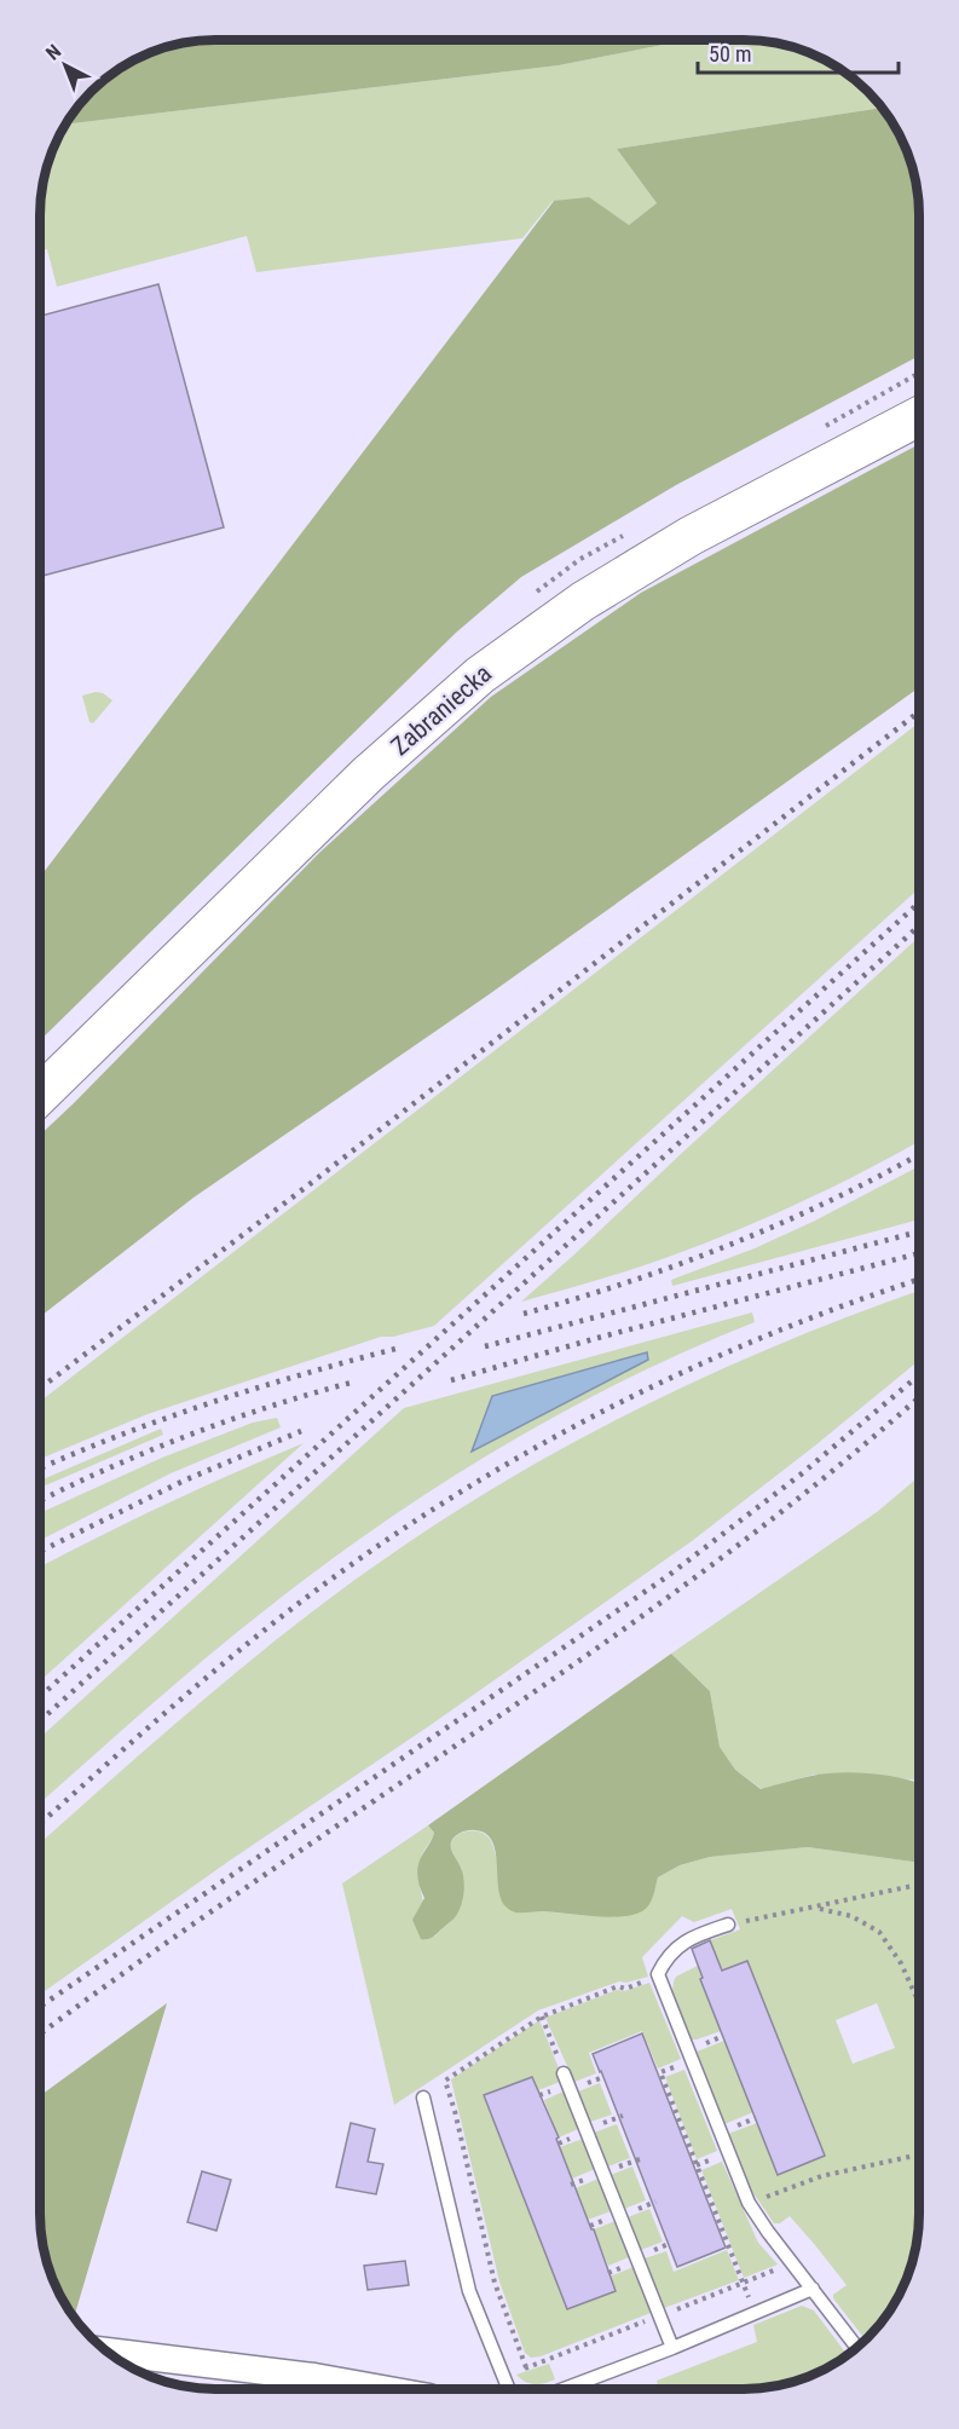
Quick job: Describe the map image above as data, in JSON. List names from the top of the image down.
{
  "streets": {
    "main road": ["Zabraniecka"]
  },
  "scale_bar": "50 m",
  "north": "top left"
}
